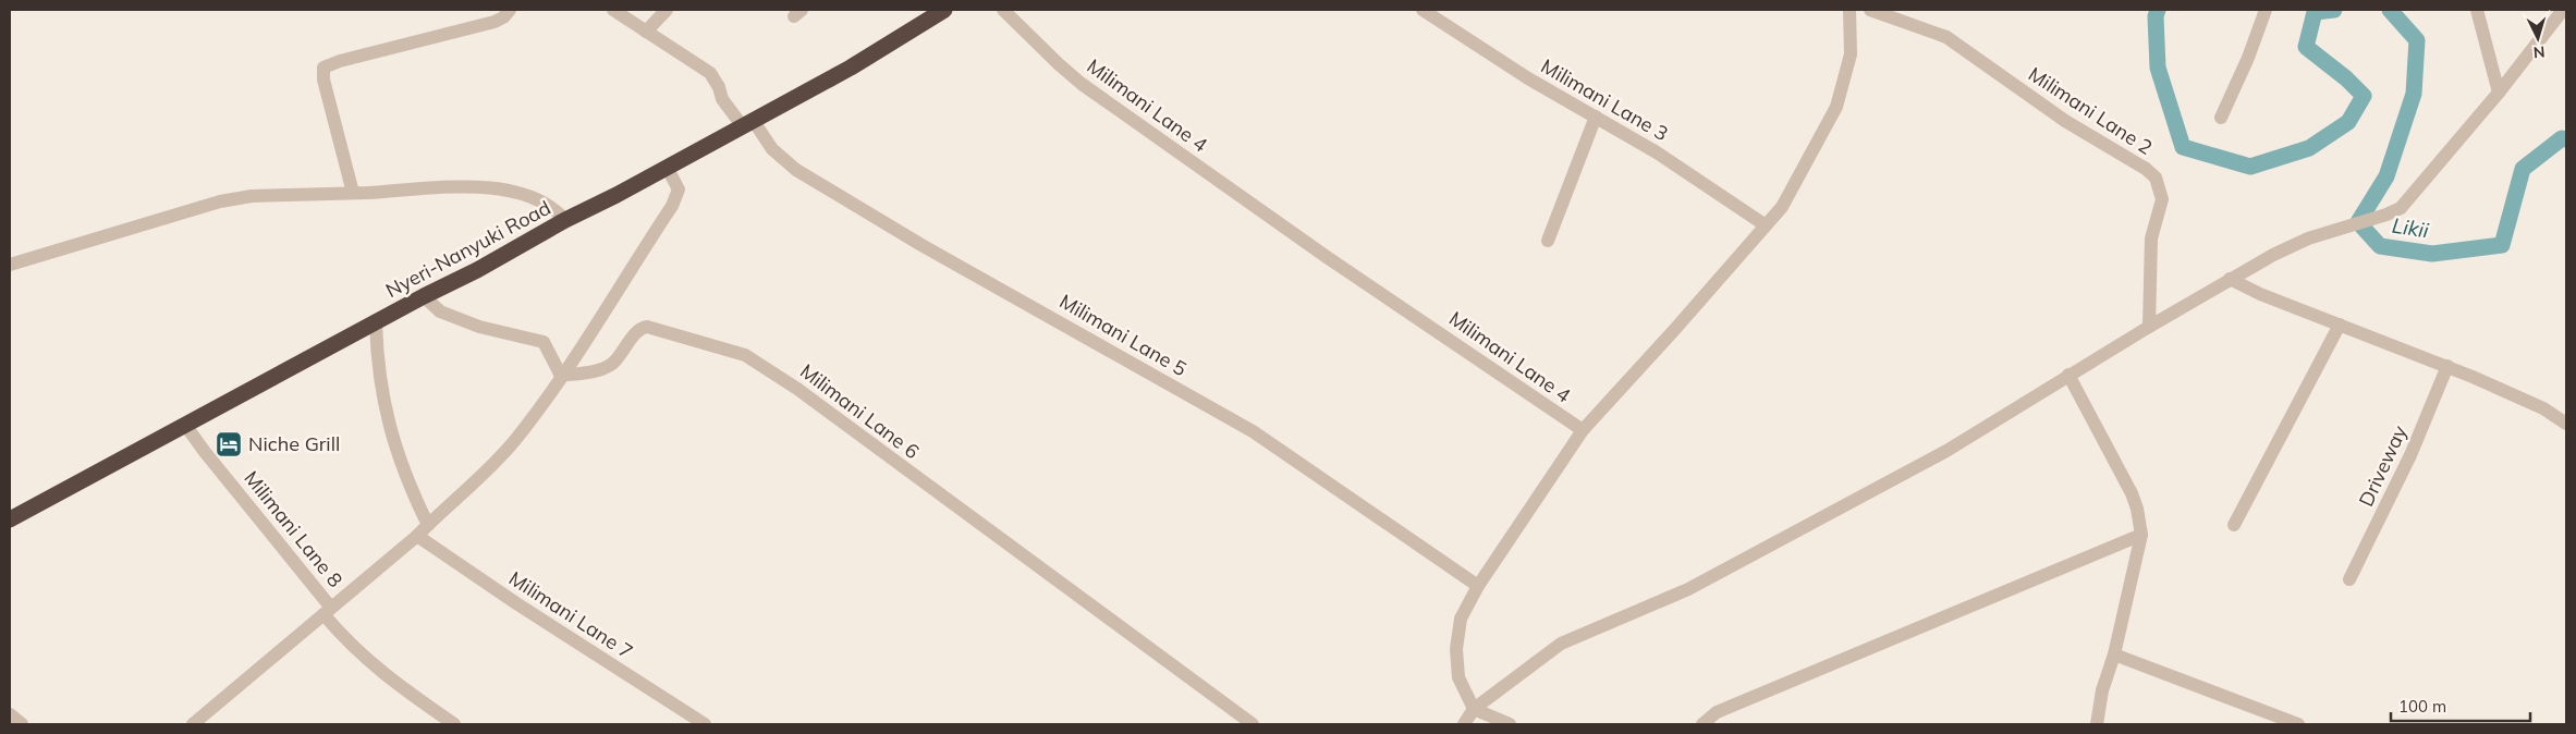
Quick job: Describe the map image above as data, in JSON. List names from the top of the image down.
{
  "streets": {
    "highway": ["Nyeri-Nanyuki Road"],
    "street": [
      "Milimani Lane 3",
      "Milimani Lane 4",
      "Milimani Lane 2",
      "Milimani Lane 5",
      "Milimani Lane 6",
      "Driveway",
      "Milimani Lane 8",
      "Milimani Lane 7"
    ]
  },
  "crossings": [
    ["Nyeri-Nanyuki Road", "Milimani Lane 5"],
    ["Nyeri-Nanyuki Road", "Milimani Lane 8"]
  ],
  "water": ["Likii"],
  "places": {
    "hotel": ["Niche Grill"]
  },
  "scale_bar": "100 m",
  "north": "bottom"
}
